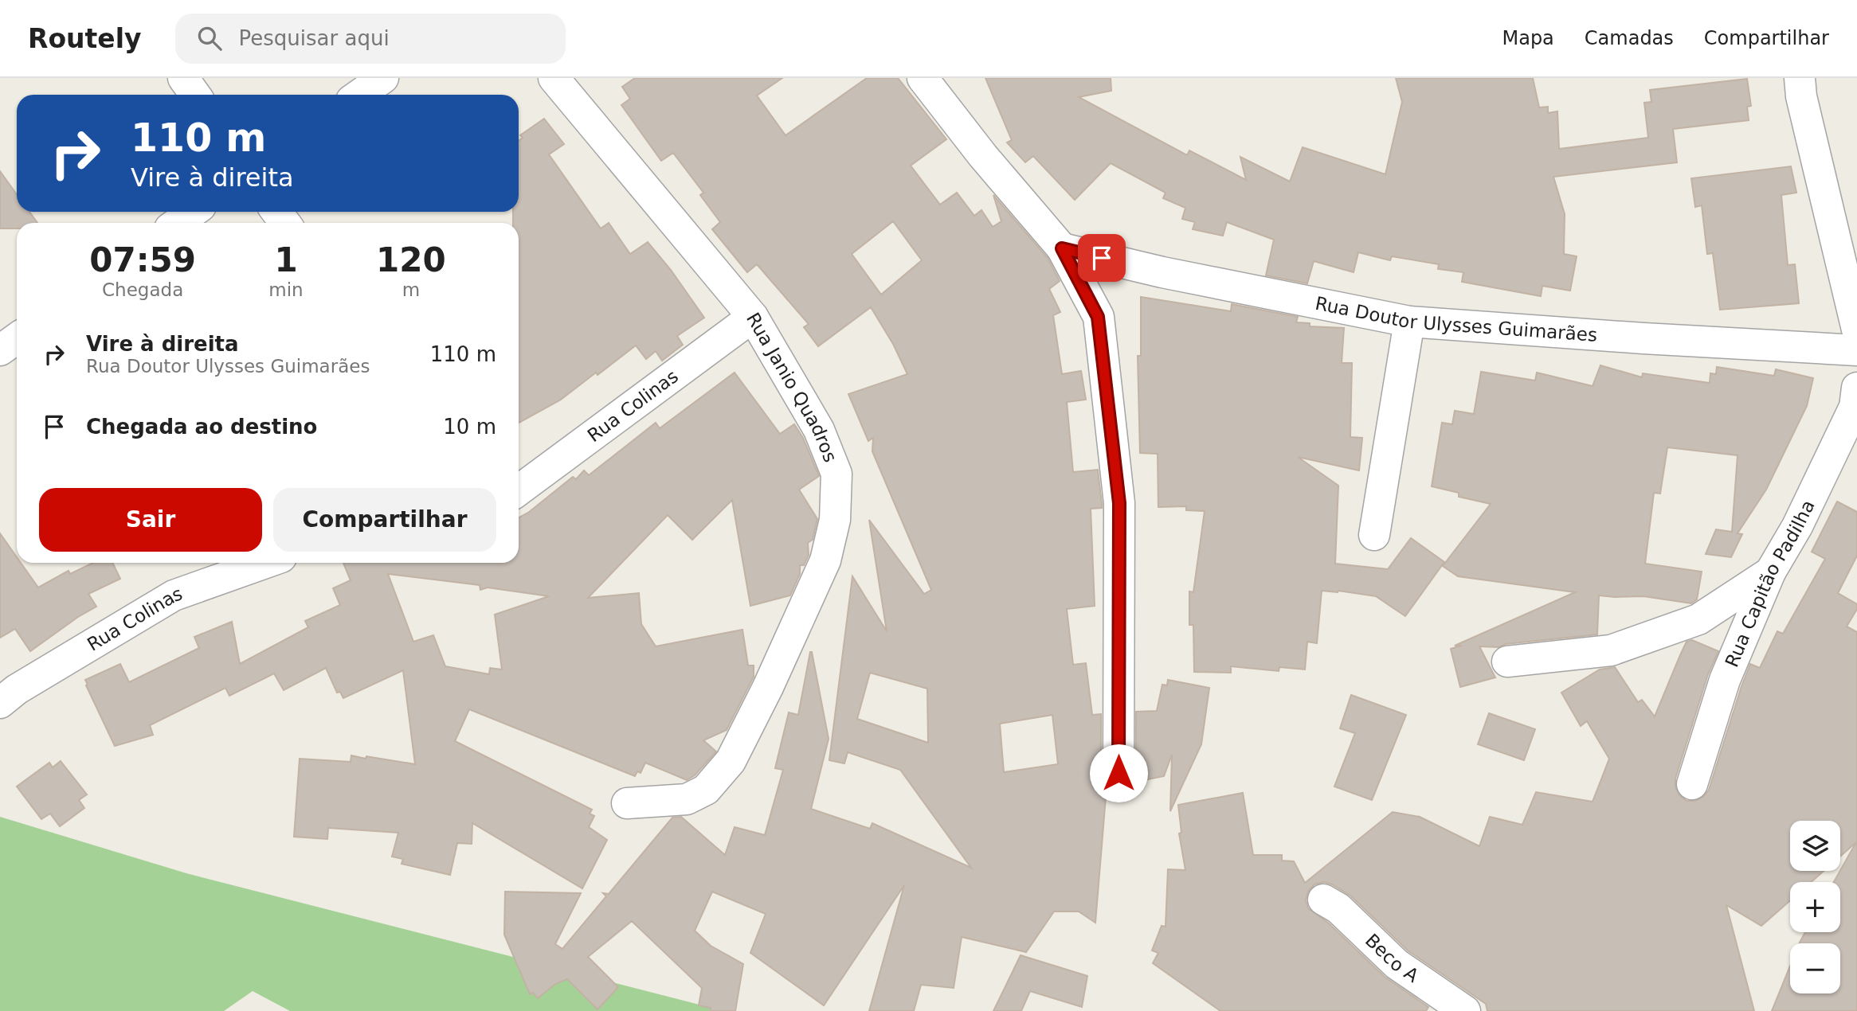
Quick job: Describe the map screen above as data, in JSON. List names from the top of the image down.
{
  "streets": {
    "street": [
      "Rua Doutor Ulysses Guimarães",
      "Rua Janio Quadros",
      "Rua Colinas",
      "Rua Capitão Padilha",
      "Beco A"
    ]
  },
  "crossings": [
    ["Rua Janio Quadros", "Rua Colinas"]
  ],
  "page": {
    "header": "Routely",
    "search": "Pesquisar aqui",
    "nav": ["Mapa", "Camadas", "Compartilhar"],
    "turn": ["110 m", "Vire à direita"],
    "eta": [
      "07:59",
      "Chegada",
      "1",
      "min",
      "120",
      "m"
    ],
    "list": [
      {
        "name": "Vire à direita",
        "note": "Rua Doutor Ulysses Guimarães",
        "value": "110 m"
      },
      {
        "name": "Chegada ao destino",
        "value": "10 m"
      }
    ],
    "buttons": ["Sair", "Compartilhar"],
    "map_buttons": ["+", "−"]
  }
}
